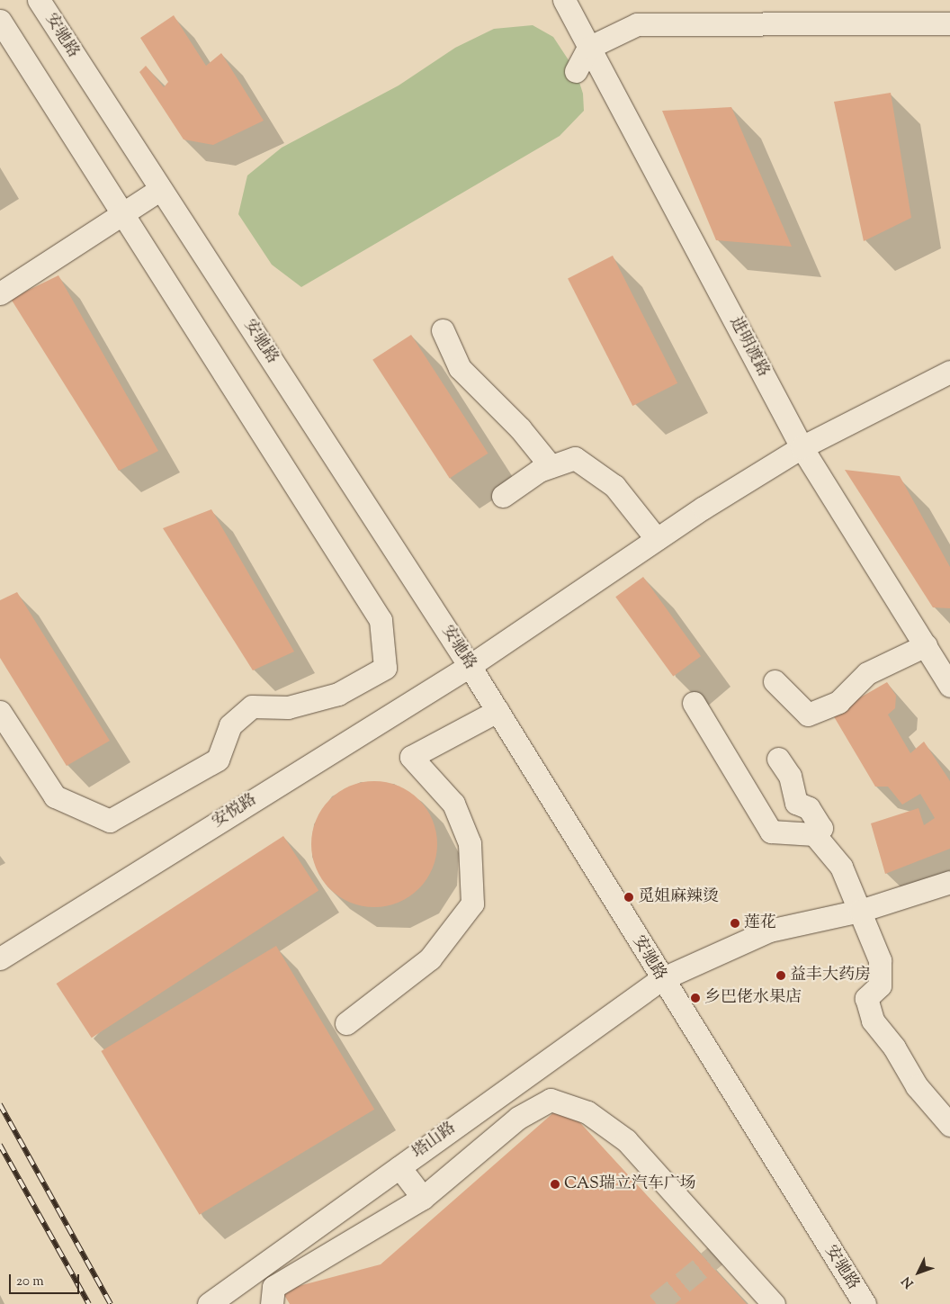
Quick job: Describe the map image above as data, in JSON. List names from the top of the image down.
{
  "streets": {
    "street": [
      "安驰路",
      "进明渡路",
      "安悦路",
      "塔山路"
    ]
  },
  "crossings": [
    ["安驰路", "安悦路"],
    ["安驰路", "塔山路"],
    ["进明渡路", "安悦路"]
  ],
  "places": [
    "觅姐麻辣烫",
    "莲花",
    "益丰大药房",
    "乡巴佬水果店",
    "CAS瑞立汽车广场"
  ],
  "scale_bar": "20 m",
  "north": "bottom left"
}
